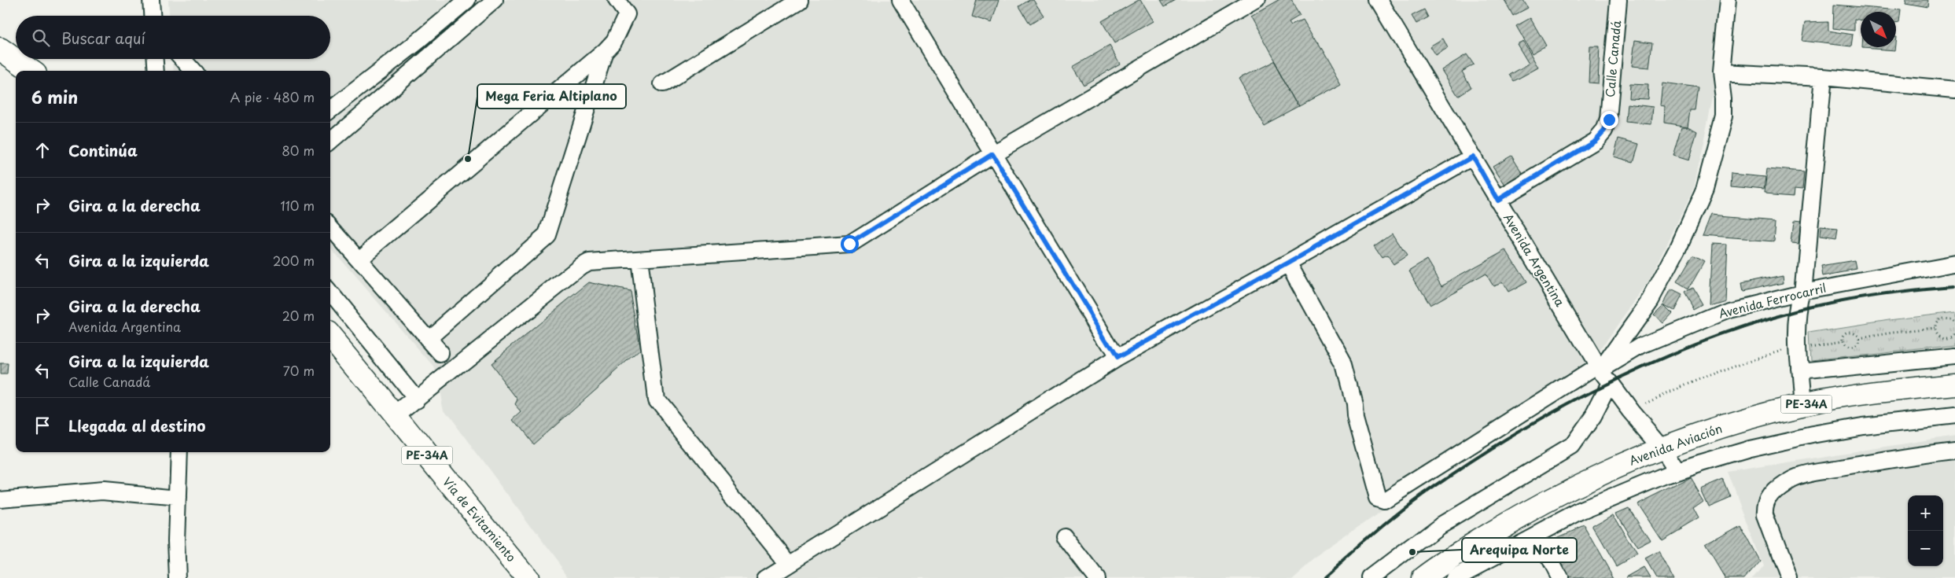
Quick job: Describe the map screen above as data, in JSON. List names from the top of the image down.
{
  "streets": {
    "highway": ["PE-34A", "Avenida Aviación", "Vía de Evitamiento"],
    "street": ["Calle Canadá", "Avenida Argentina", "Avenida Ferrocarril"]
  },
  "crossings": [
    ["Calle Canadá", "Avenida Argentina"],
    ["Avenida Argentina", "Avenida Ferrocarril"],
    ["Avenida Argentina", "Avenida Aviación"]
  ],
  "places": ["Mega Feria Altiplano", "Arequipa Norte"],
  "north": "bottom right",
  "page": {
    "search": "Buscar aquí",
    "heading": ["6 min", "A pie · 480 m"],
    "list": [
      ["Continúa", "80 m"],
      ["Gira a la derecha", "110 m"],
      ["Gira a la izquierda", "200 m"],
      ["Gira a la derecha", "Avenida Argentina", "20 m"],
      ["Gira a la izquierda", "Calle Canadá", "70 m"],
      "Llegada al destino"
    ],
    "map_buttons": ["+", "−"]
  }
}
